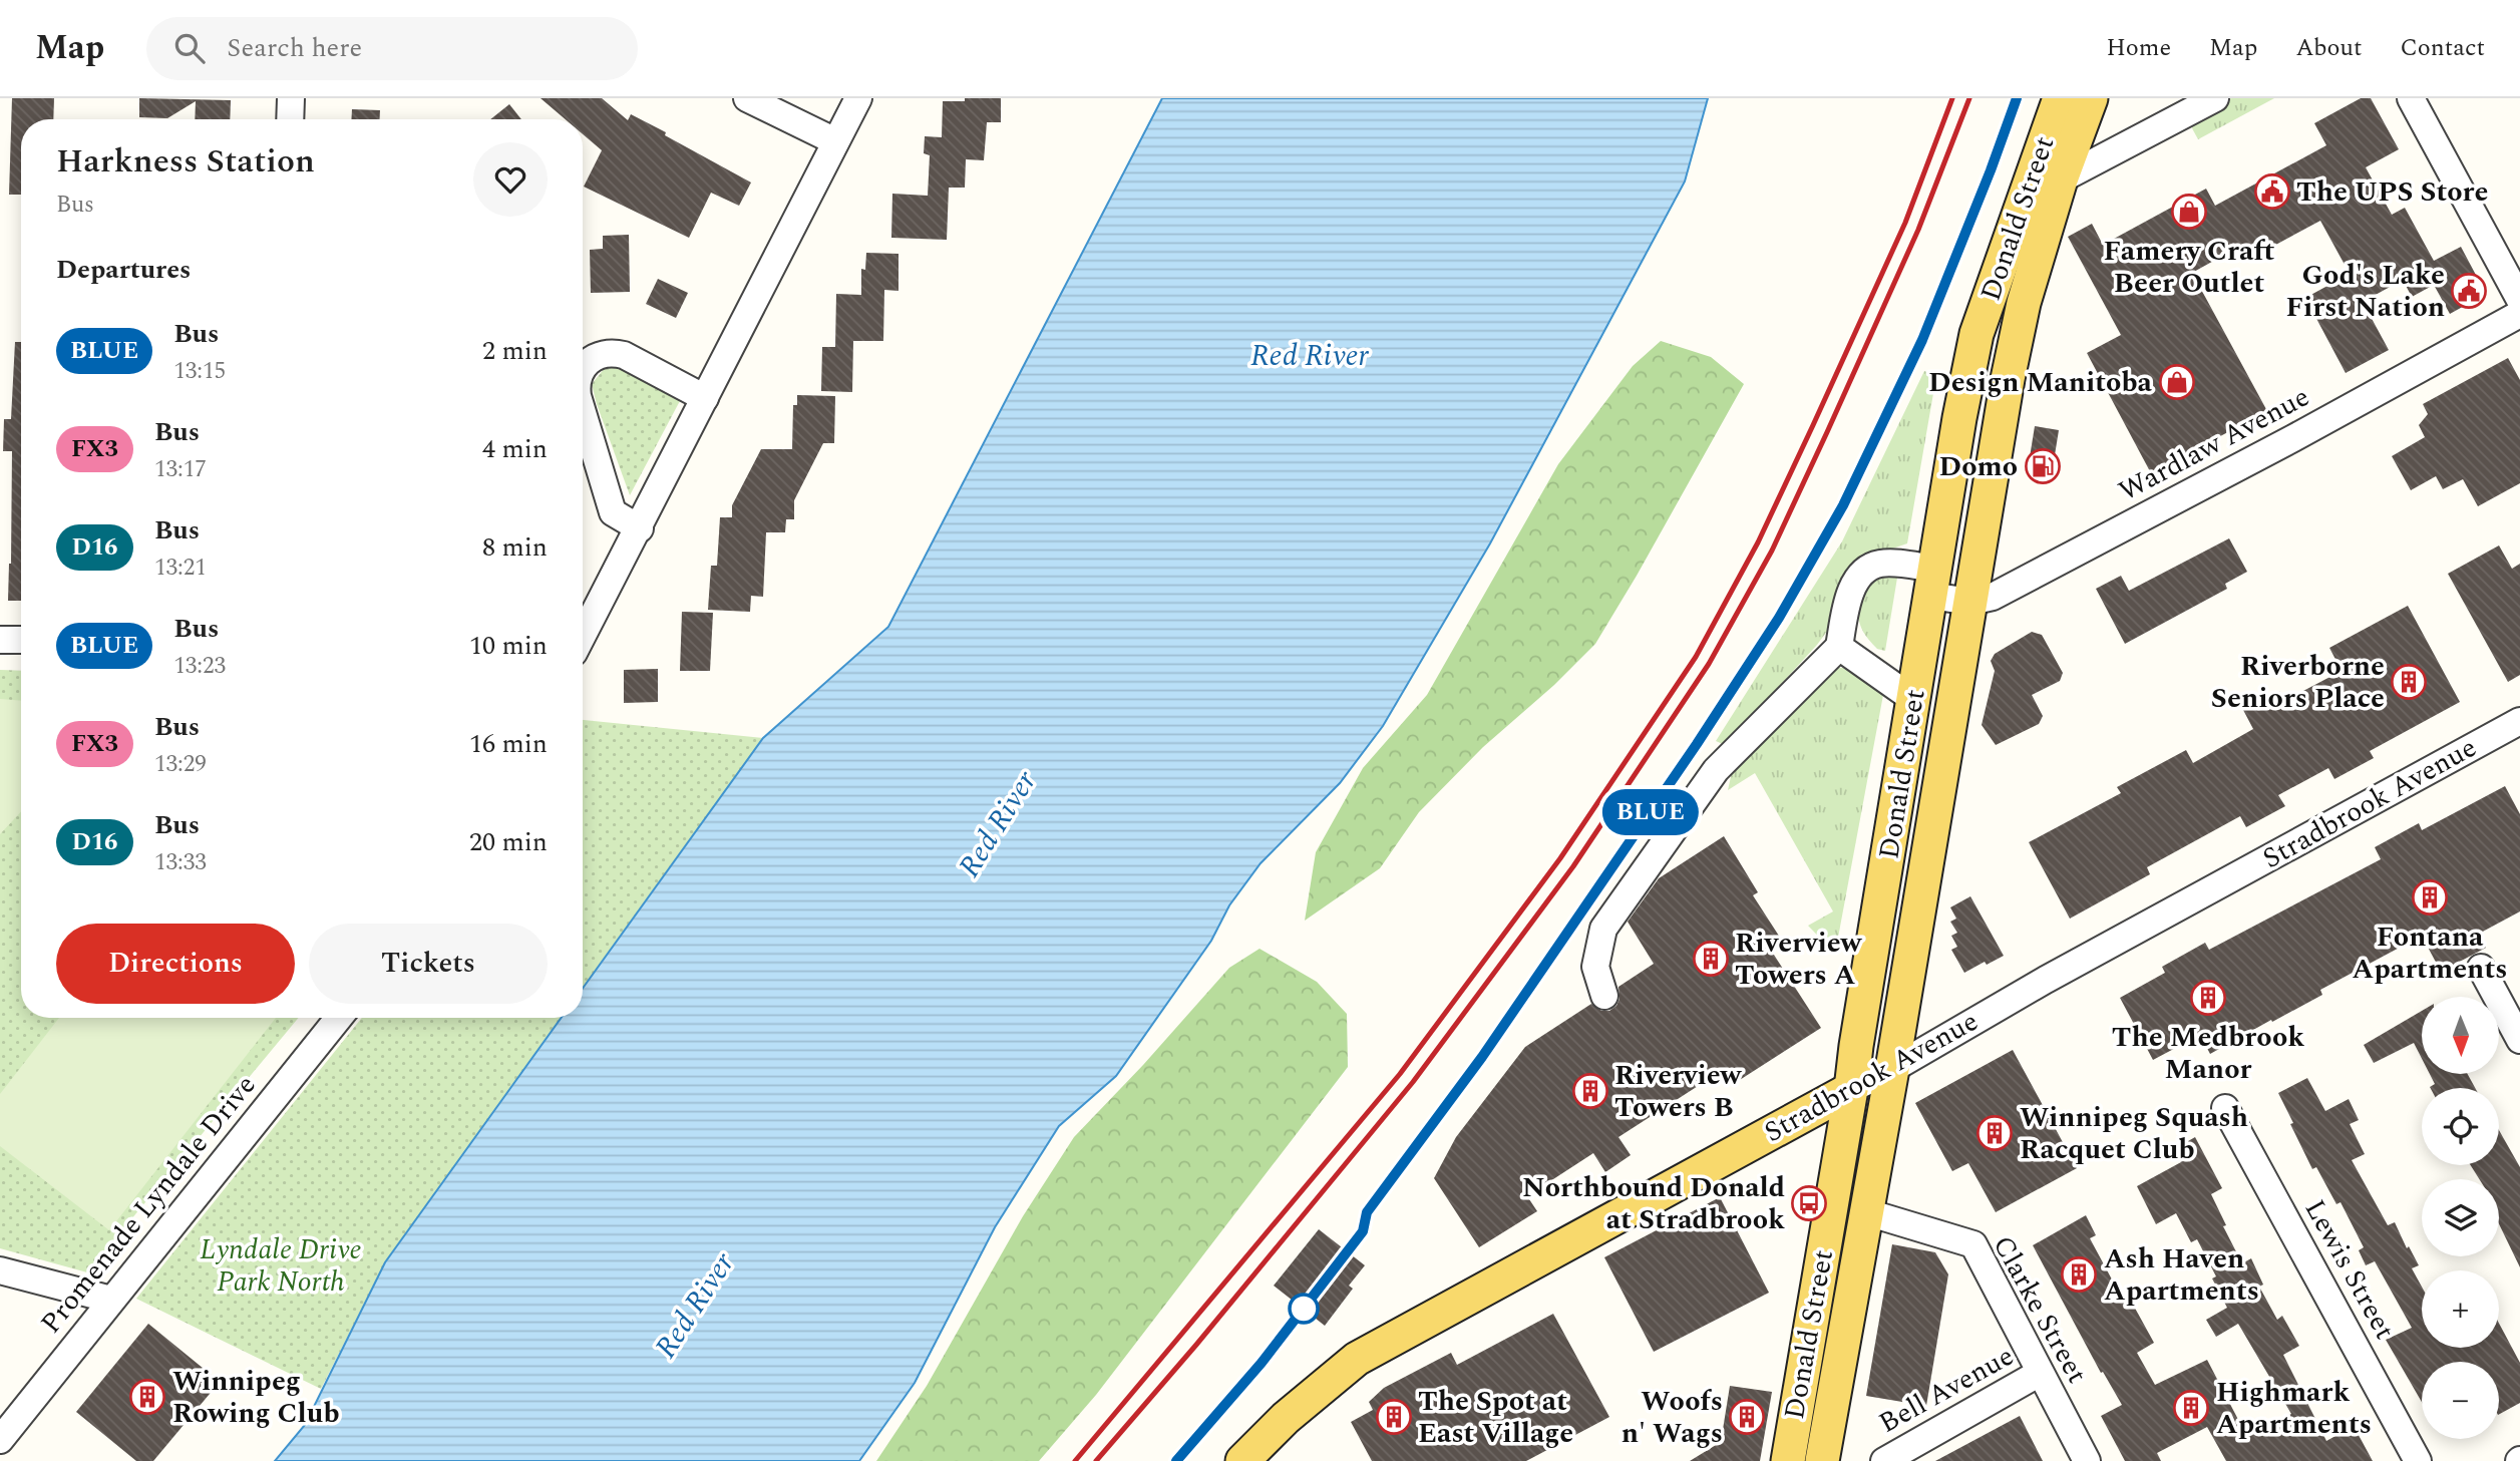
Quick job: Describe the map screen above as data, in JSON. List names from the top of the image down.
{
  "streets": {
    "main road": ["Donald Street", "Stradbrook Avenue"],
    "street": [
      "Wardlaw Avenue",
      "Promenade Lyndale Drive",
      "Lewis Street",
      "Clarke Street",
      "Bell Avenue"
    ]
  },
  "crossings": [
    ["Donald Street", "Wardlaw Avenue"],
    ["Donald Street", "Stradbrook Avenue"],
    ["Donald Street", "Clarke Street"],
    ["Clarke Street", "Bell Avenue"]
  ],
  "water": ["Red River"],
  "parks": ["Lyndale Drive Park North"],
  "places": {
    "public building": ["The UPS Store", "God's Lake First Nation"],
    "shop": ["Famery Craft Beer Outlet", "Design Manitoba"],
    "fuel station": ["Domo"],
    "building": [
      "Riverborne Seniors Place",
      "Fontana Apartments",
      "Riverview Towers A",
      "The Medbrook Manor",
      "Riverview Towers B",
      "Winnipeg Squash Racquet Club",
      "Ash Haven Apartments",
      "Winnipeg Rowing Club",
      "Highmark Apartments",
      "The Spot at East Village",
      "Woofs n' Wags"
    ],
    "bus stop": ["Northbound Donald at Stradbrook"]
  },
  "lines": ["bus line BLUE"],
  "north": "bottom",
  "page": {
    "header": "Map",
    "search": "Search here",
    "nav": [
      "Home",
      "Map",
      "About",
      "Contact"
    ],
    "on_map": "BLUE",
    "heading": [
      ["Harkness Station", "Bus"],
      "Departures"
    ],
    "list": [
      {
        "mark": "BLUE",
        "name": "Bus",
        "note": "13:15",
        "value": "2 min"
      },
      {
        "mark": "FX3",
        "name": "Bus",
        "note": "13:17",
        "value": "4 min"
      },
      {
        "mark": "D16",
        "name": "Bus",
        "note": "13:21",
        "value": "8 min"
      },
      {
        "mark": "BLUE",
        "name": "Bus",
        "note": "13:23",
        "value": "10 min"
      },
      {
        "mark": "FX3",
        "name": "Bus",
        "note": "13:29",
        "value": "16 min"
      },
      {
        "mark": "D16",
        "name": "Bus",
        "note": "13:33",
        "value": "20 min"
      }
    ],
    "buttons": ["Directions", "Tickets"],
    "map_buttons": ["+", "−"]
  }
}
